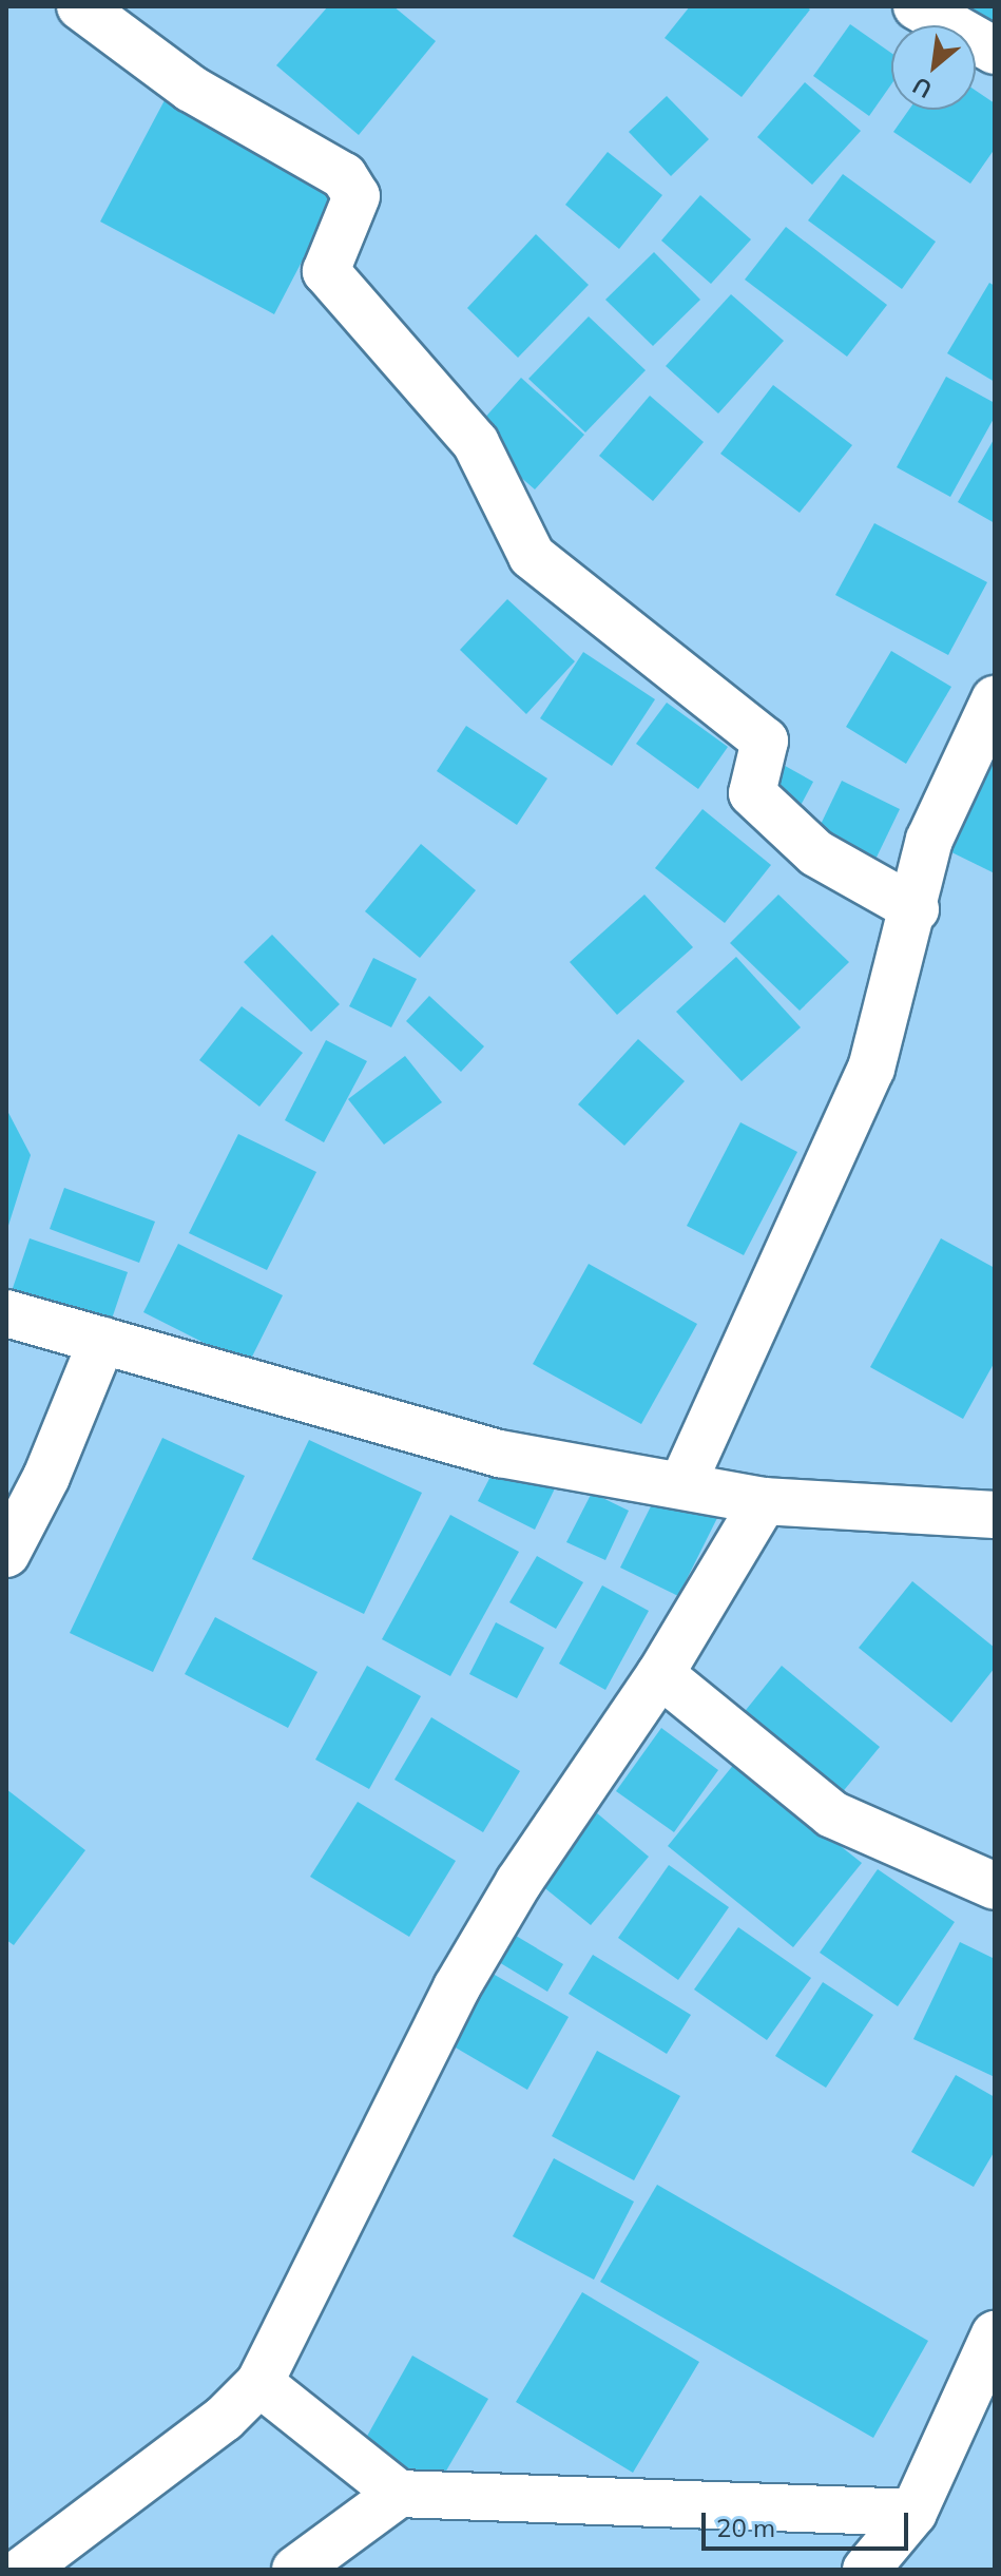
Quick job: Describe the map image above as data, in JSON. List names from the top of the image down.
{
  "scale_bar": "20 m",
  "north": "bottom left"
}
